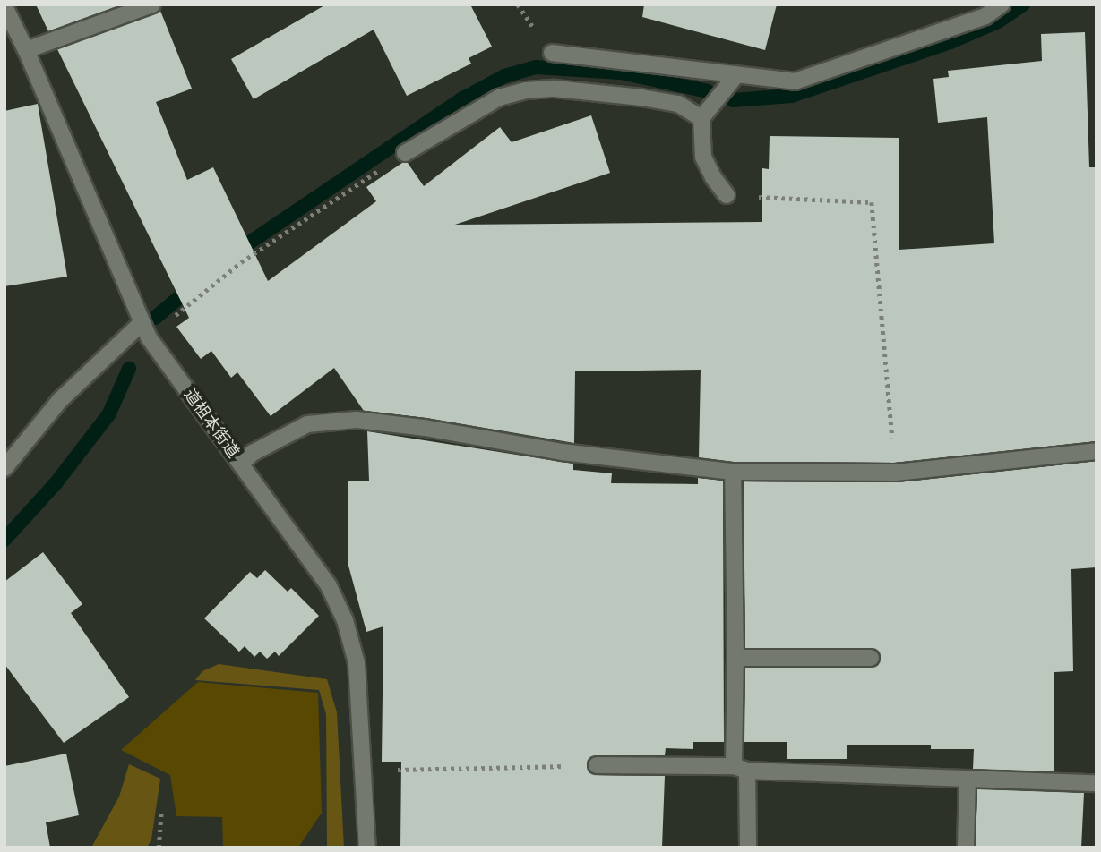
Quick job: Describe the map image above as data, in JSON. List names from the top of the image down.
{
  "streets": {
    "street": ["道祖本街道"]
  }
}
